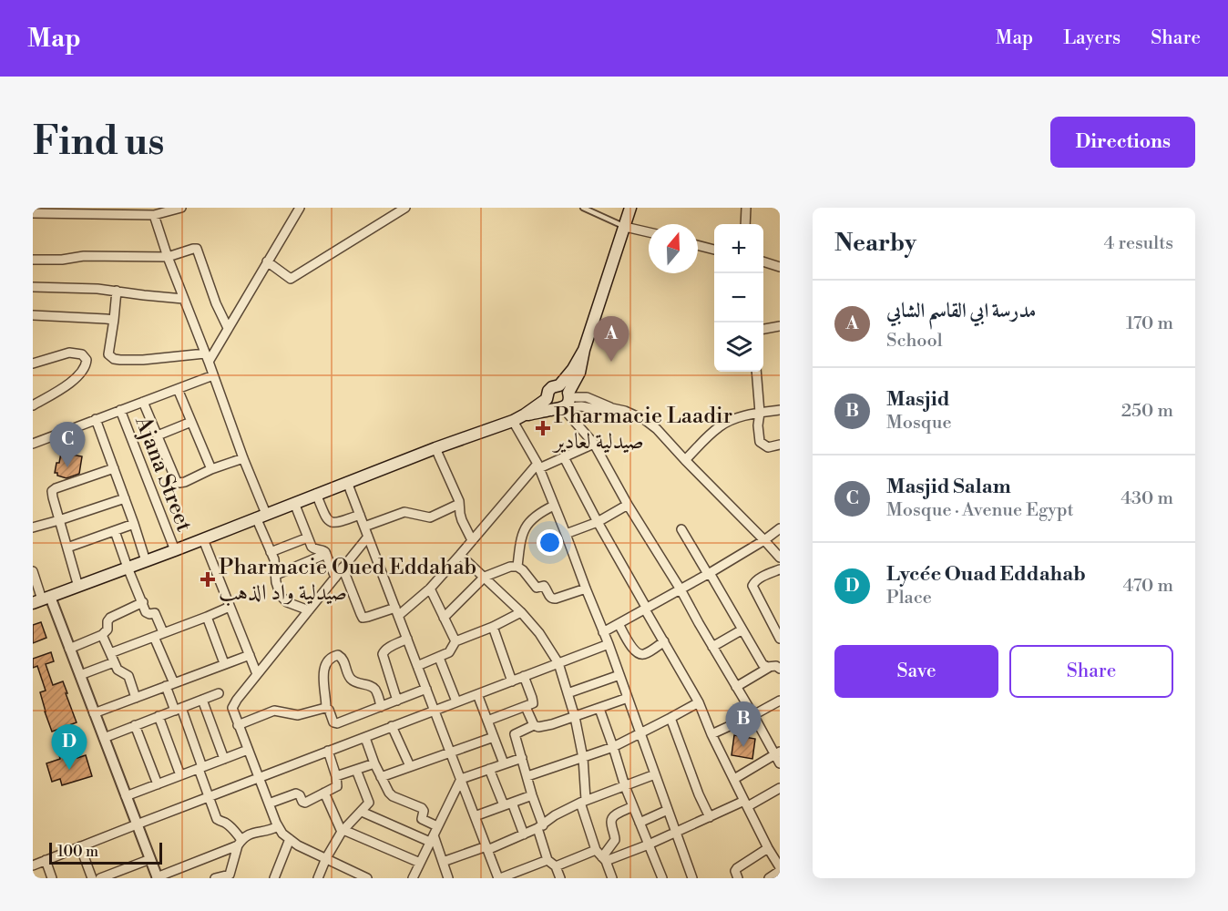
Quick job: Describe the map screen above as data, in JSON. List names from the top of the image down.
{
  "streets": {
    "street": ["Ajana Street"]
  },
  "places": {
    "health": ["Pharmacie Laadir صيدلية لعادير", "Pharmacie Oued Eddahab صيدلية واد الذهب"]
  },
  "scale_bar": "100 m",
  "north": "top",
  "page": {
    "header": "Map",
    "nav": ["Map", "Layers", "Share"],
    "buttons": [
      "Directions",
      ["Save", "Share"]
    ],
    "title": "Find us",
    "heading": ["Nearby", "4 results"],
    "map_buttons": ["+", "−"],
    "list": [
      {
        "mark": "A",
        "name": "مدرسة ابي القاسم الشابي",
        "note": "School",
        "value": "170 m"
      },
      {
        "mark": "B",
        "name": "Masjid",
        "note": "Mosque",
        "value": "250 m"
      },
      {
        "mark": "C",
        "name": "Masjid Salam",
        "note": "Mosque · Avenue Egypt",
        "value": "430 m"
      },
      {
        "mark": "D",
        "name": "Lycée Ouad Eddahab",
        "note": "Place",
        "value": "470 m"
      }
    ],
    "pins": [
      "A",
      "C",
      "B",
      "D"
    ],
    "scale": "100 m"
  }
}
